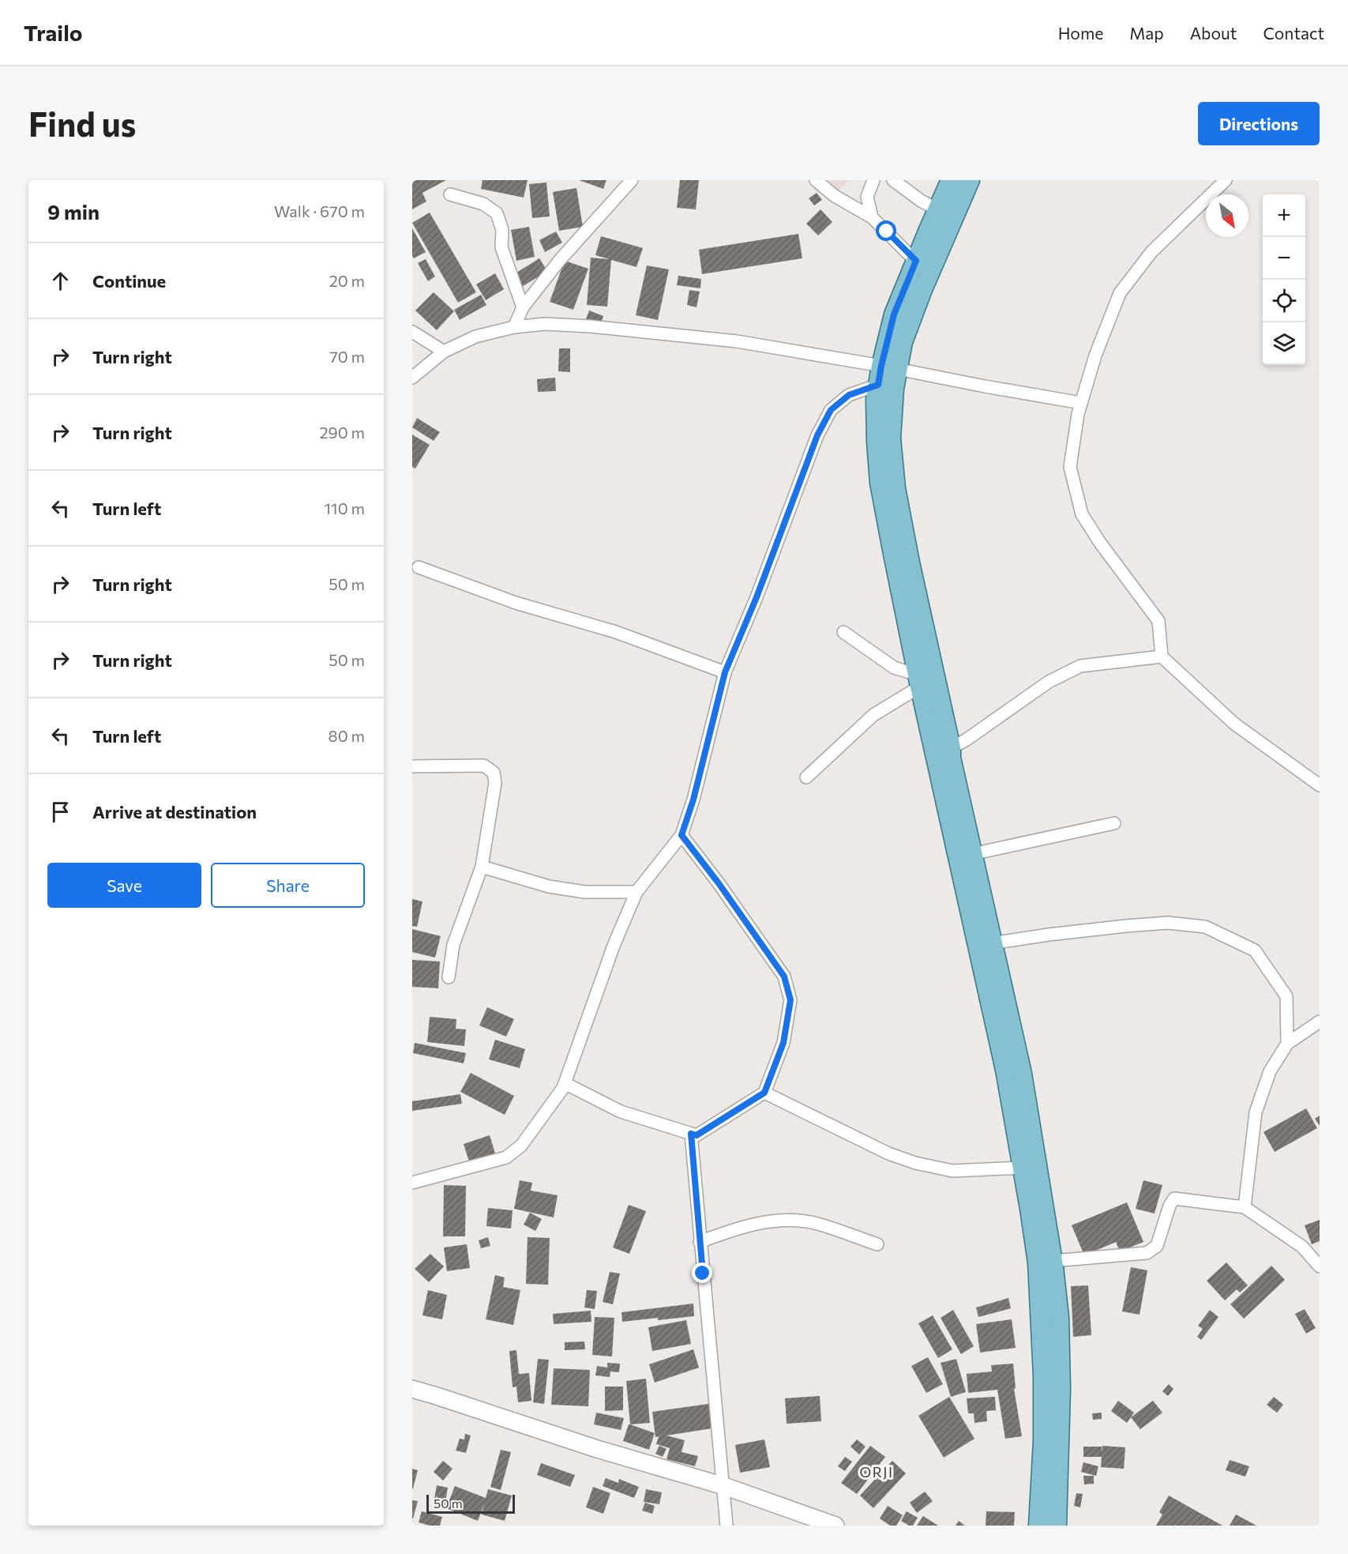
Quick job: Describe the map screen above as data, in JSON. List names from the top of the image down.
{
  "districts": ["ORJI"],
  "scale_bar": "50 m",
  "north": "bottom right",
  "page": {
    "header": "Trailo",
    "nav": [
      "Home",
      "Map",
      "About",
      "Contact"
    ],
    "buttons": [
      "Directions",
      ["Save", "Share"]
    ],
    "title": "Find us",
    "heading": ["9 min", "Walk · 670 m"],
    "map_buttons": ["+", "−"],
    "list": [
      ["Continue", "20 m"],
      ["Turn right", "70 m"],
      ["Turn right", "290 m"],
      ["Turn left", "110 m"],
      ["Turn right", "50 m"],
      ["Turn right", "50 m"],
      ["Turn left", "80 m"],
      "Arrive at destination"
    ],
    "scale": "50 m"
  }
}
